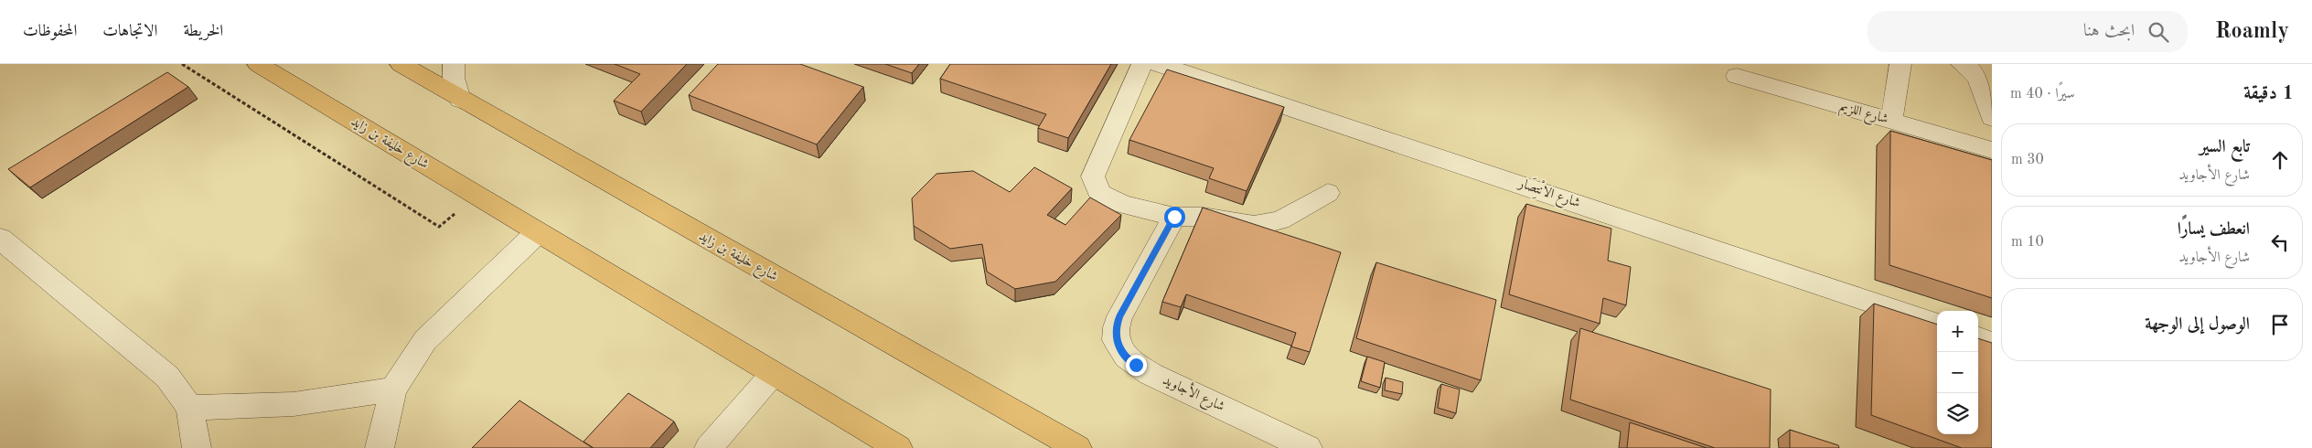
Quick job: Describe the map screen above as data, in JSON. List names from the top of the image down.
{
  "streets": {
    "main road": ["شارع خليفة بن زايد"],
    "street": ["شارع اللزيم", "شارع الانْتِصَار", "شارع الأجاويد"]
  },
  "page": {
    "header": "Roamly",
    "search": "ابحث هنا",
    "nav": ["الخريطة", "الاتجاهات", "المحفوظات"],
    "heading": ["1 دقيقة", "سيرًا · 40 m"],
    "list": [
      ["تابع السير", "شارع الأجاويد", "30 m"],
      ["انعطف يسارًا", "شارع الأجاويد", "10 m"],
      "الوصول إلى الوجهة"
    ],
    "map_buttons": ["+", "−"]
  }
}
